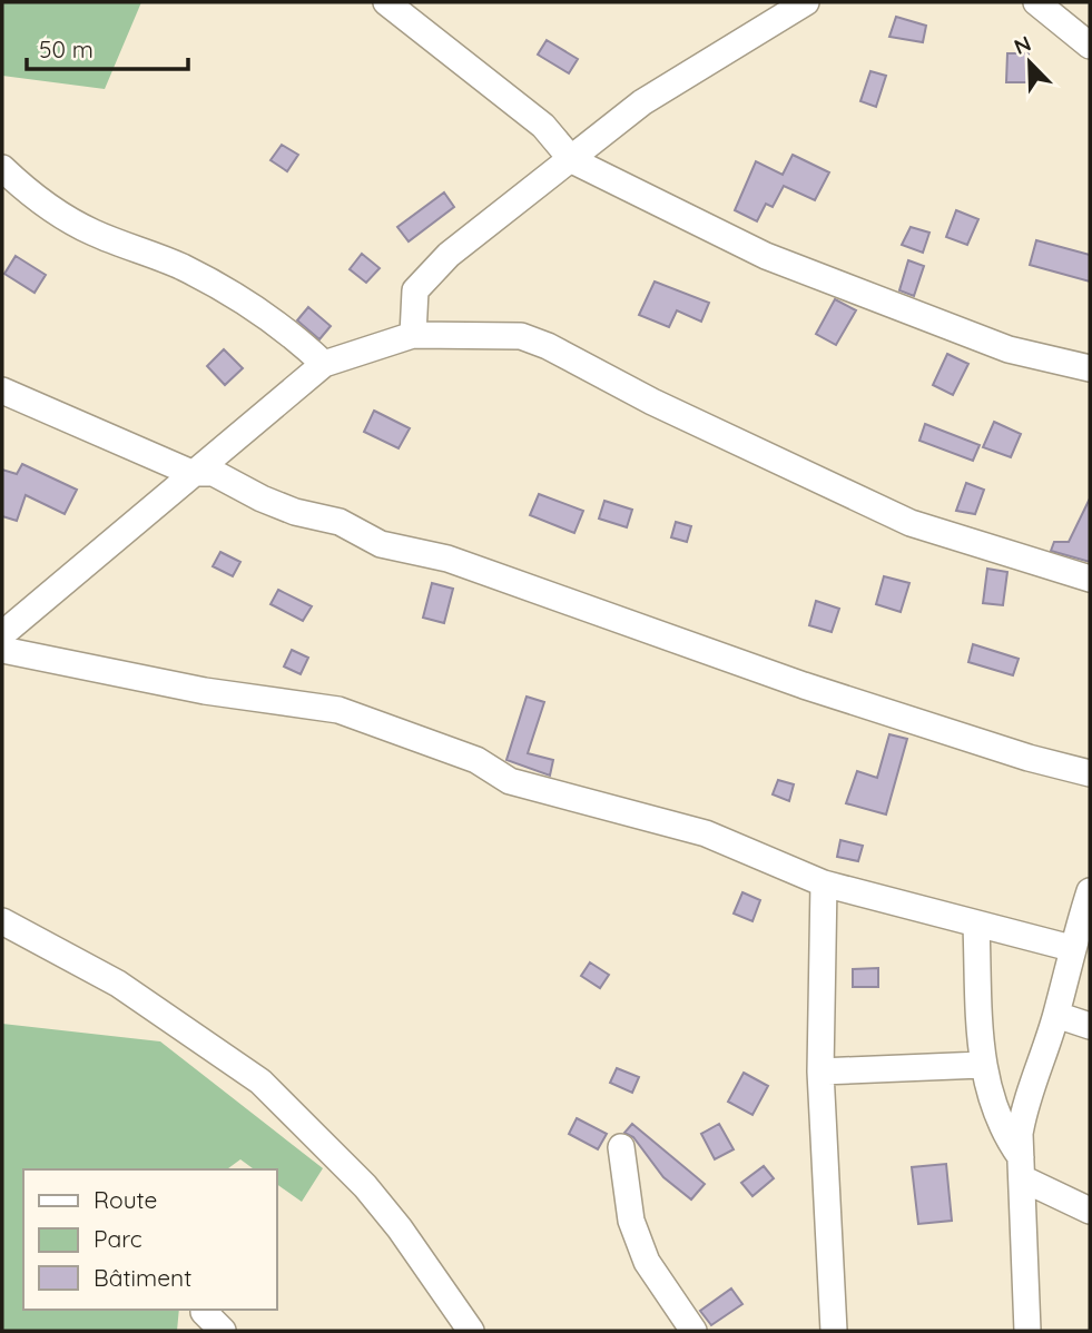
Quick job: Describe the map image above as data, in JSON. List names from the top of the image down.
{
  "legend": ["Route", "Parc", "Bâtiment"],
  "scale_bar": "50 m",
  "north": "top left"
}
